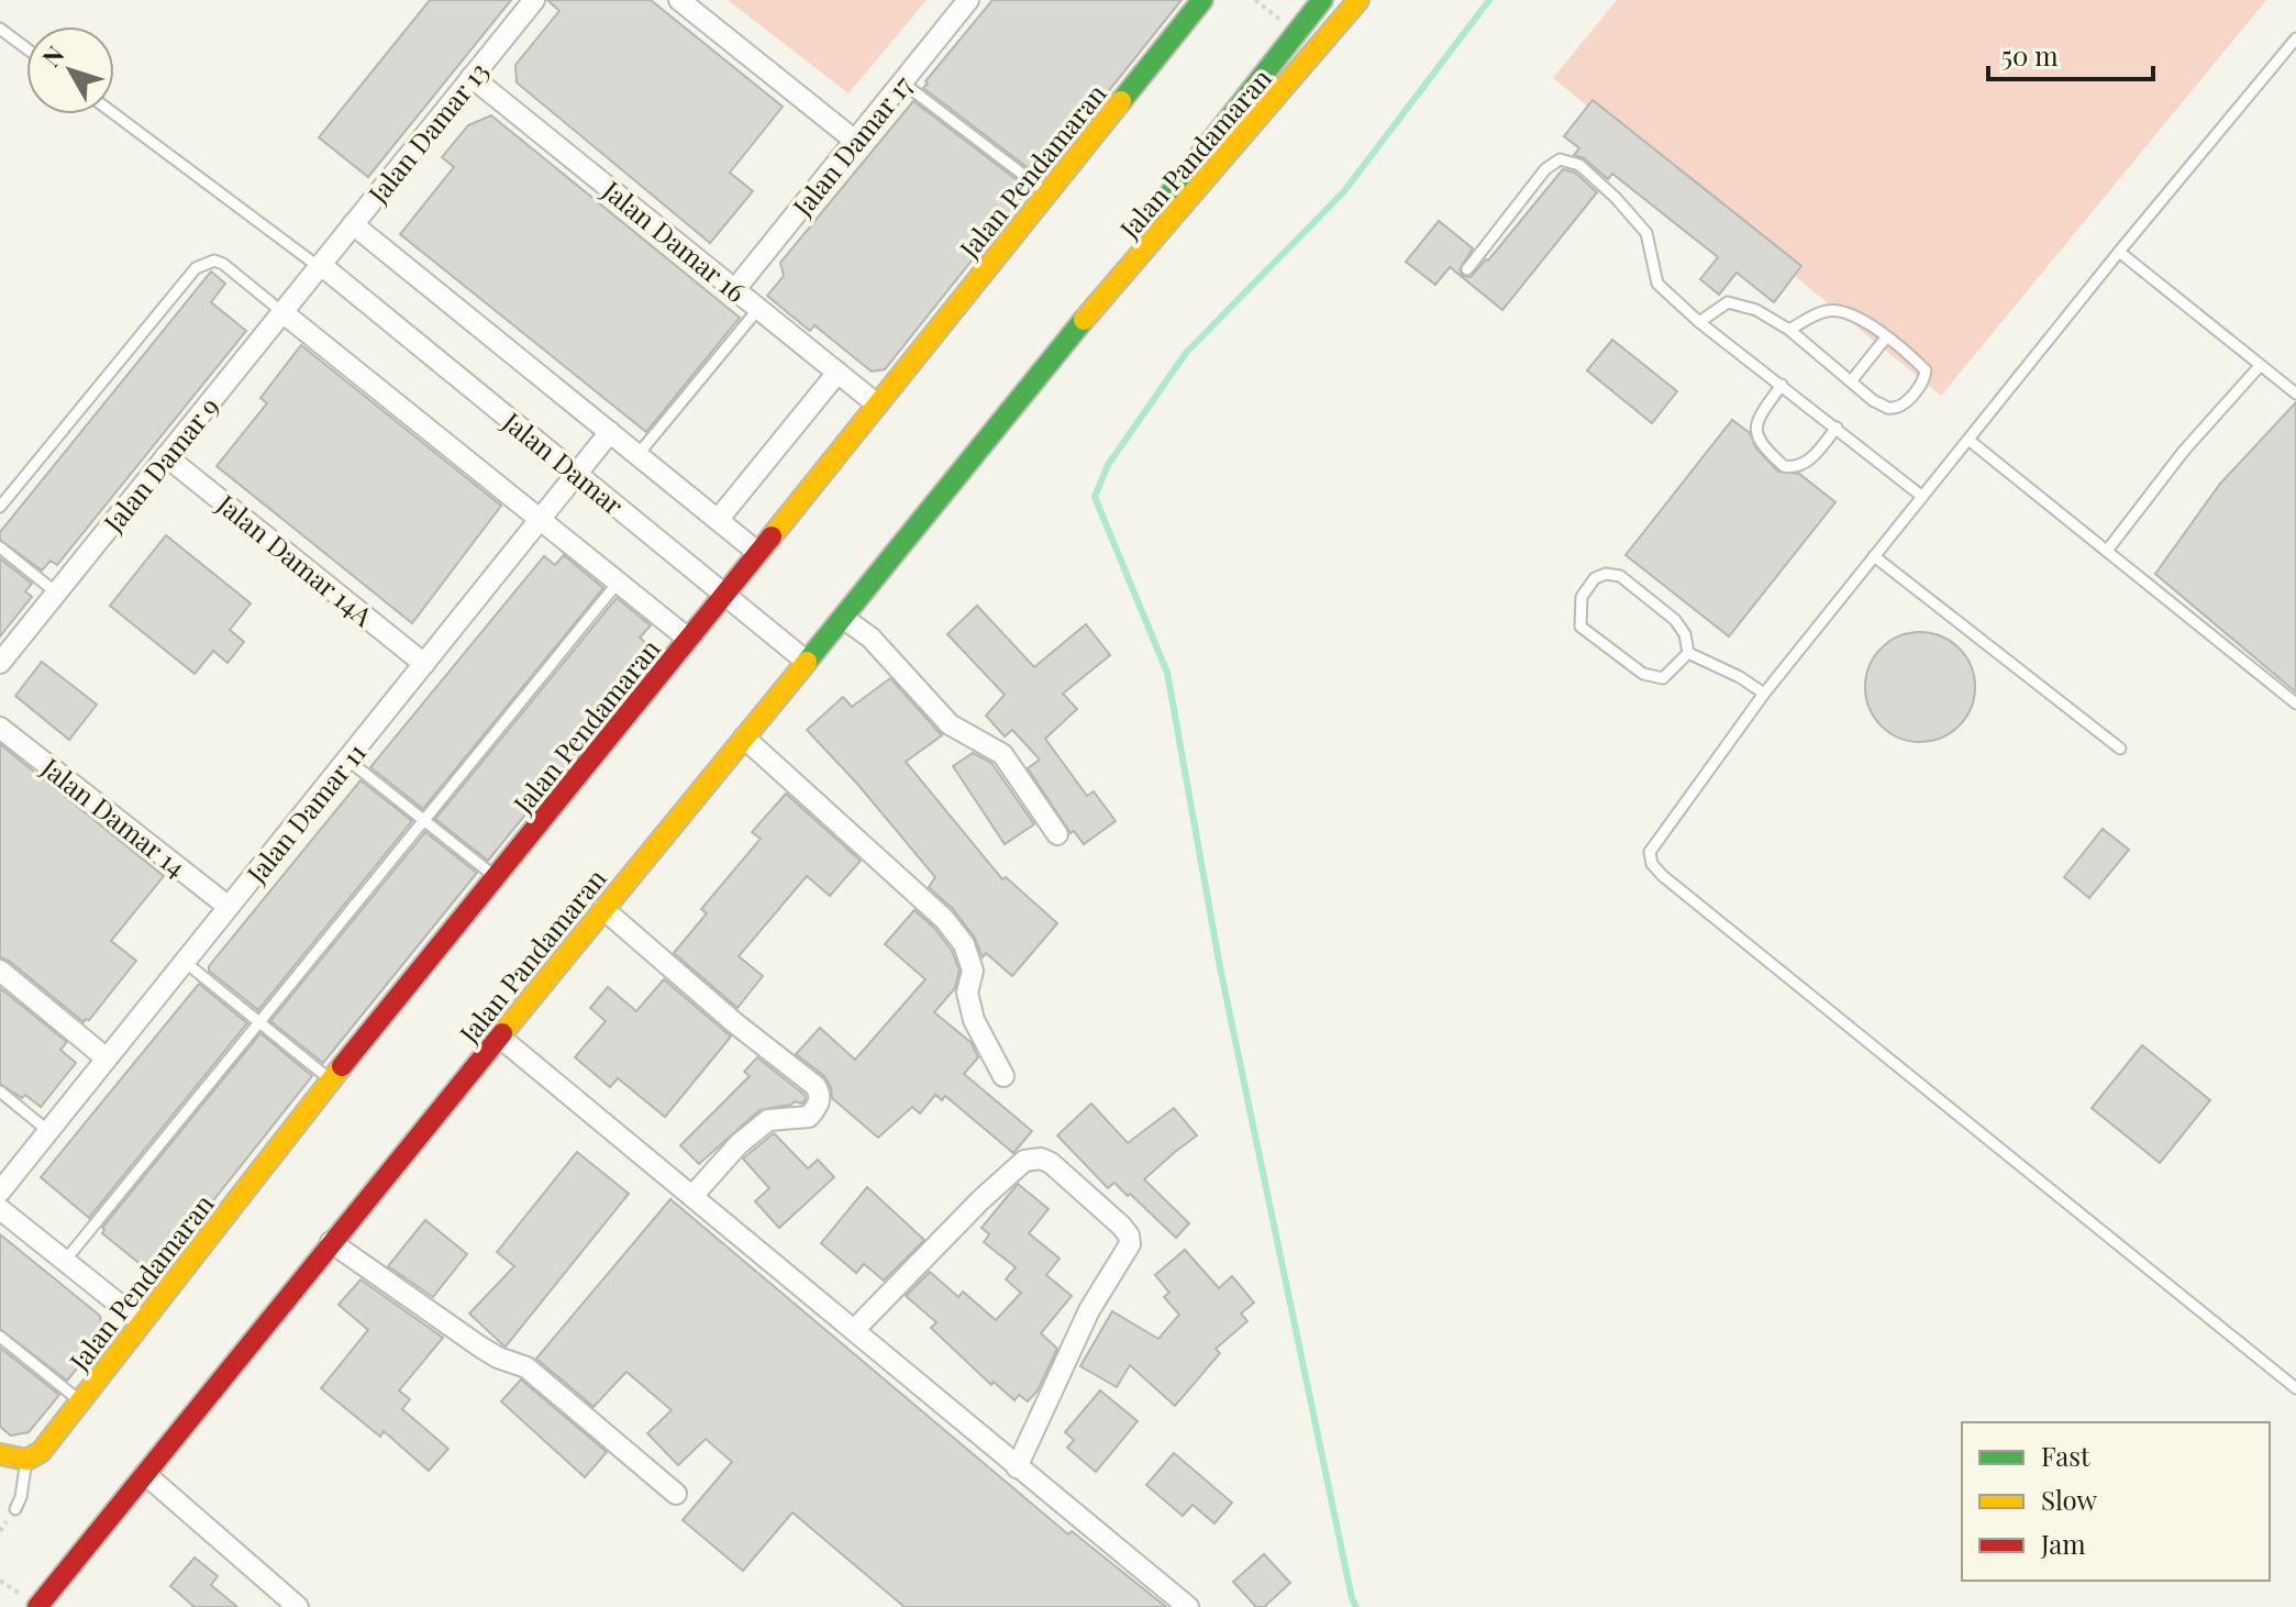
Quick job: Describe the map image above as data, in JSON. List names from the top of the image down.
{
  "streets": {
    "main road": ["Jalan Pandamaran", "Jalan Pendamaran"],
    "street": [
      "Jalan Damar 13",
      "Jalan Damar 17",
      "Jalan Damar 16",
      "Jalan Damar",
      "Jalan Damar 9",
      "Jalan Damar 14A",
      "Jalan Damar 11",
      "Jalan Damar 14"
    ]
  },
  "crossings": [
    ["Jalan Damar 13", "Jalan Damar 16"],
    ["Jalan Damar 13", "Jalan Damar"],
    ["Jalan Damar 13", "Jalan Damar 9"],
    ["Jalan Damar 17", "Jalan Damar 16"],
    ["Jalan Pandamaran", "Jalan Damar"],
    ["Jalan Pendamaran", "Jalan Damar 16"],
    ["Jalan Pendamaran", "Jalan Damar"],
    ["Jalan Damar", "Jalan Damar 9"],
    ["Jalan Damar", "Jalan Damar 11"],
    ["Jalan Damar 9", "Jalan Damar 14A"],
    ["Jalan Damar 14A", "Jalan Damar 11"],
    ["Jalan Damar 11", "Jalan Damar 14"]
  ],
  "legend": ["Fast", "Slow", "Jam"],
  "scale_bar": "50 m",
  "north": "top left"
}
